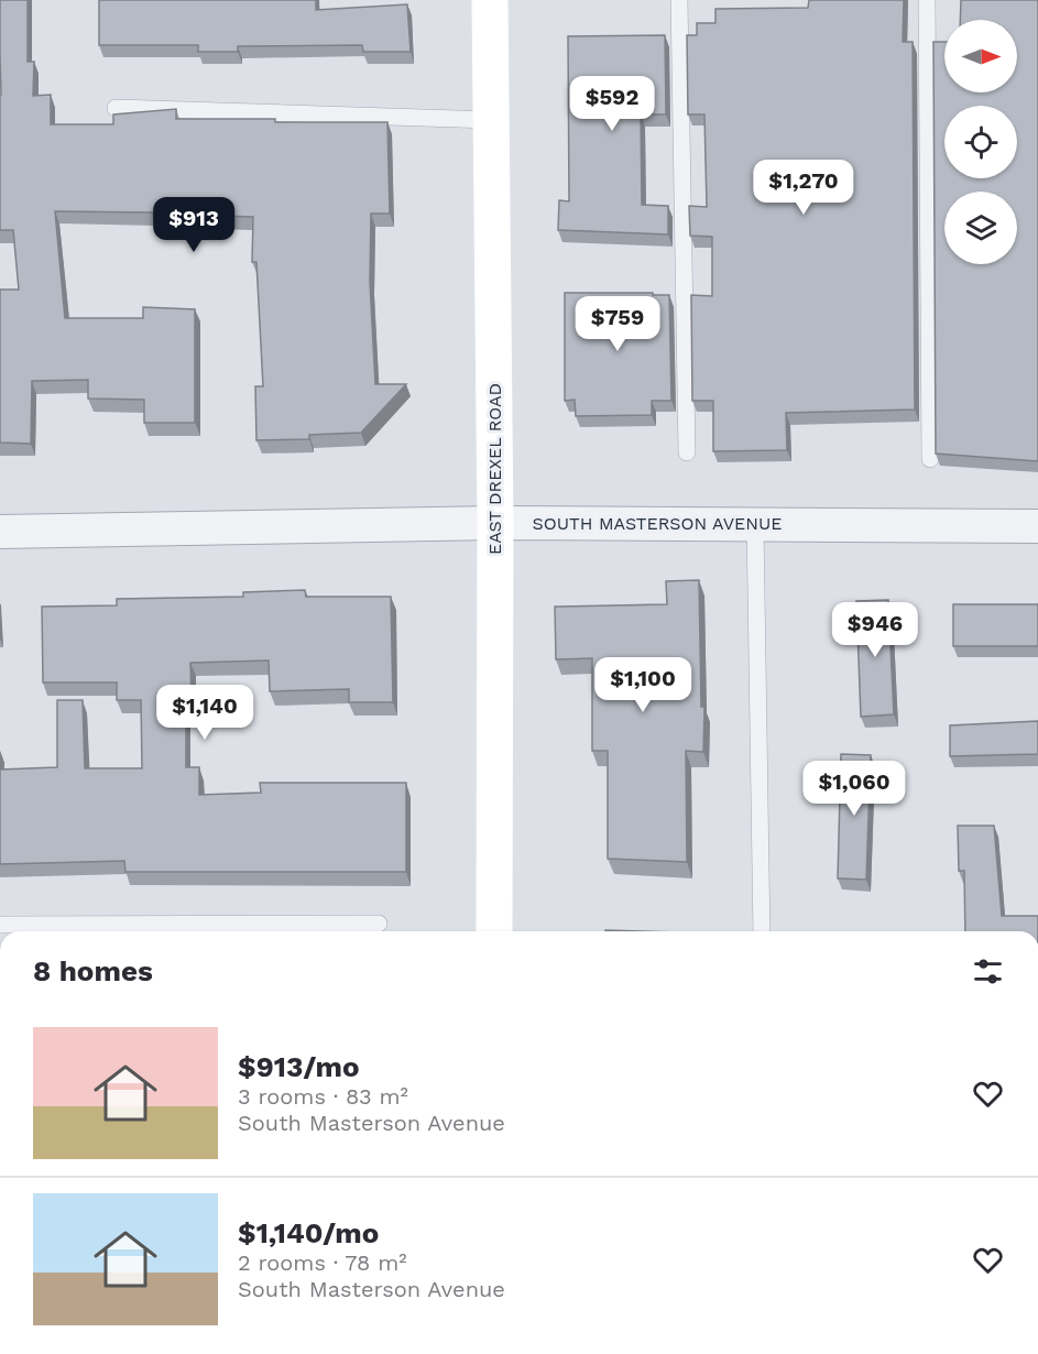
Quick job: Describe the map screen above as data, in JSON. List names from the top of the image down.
{
  "streets": {
    "street": ["EAST DREXEL ROAD", "SOUTH MASTERSON AVENUE"]
  },
  "crossings": [
    ["EAST DREXEL ROAD", "SOUTH MASTERSON AVENUE"]
  ],
  "north": "right",
  "page": {
    "price": [
      "$592",
      "$1,270",
      "$913",
      "$759",
      "$946",
      "$1,100",
      "$1,140",
      "$1,060"
    ],
    "heading": "8 homes",
    "list": [
      {
        "name": "$913/mo",
        "note": "3 rooms · 83 m² · South Masterson Avenue"
      },
      {
        "name": "$1,140/mo",
        "note": "2 rooms · 78 m² · South Masterson Avenue"
      }
    ]
  }
}
